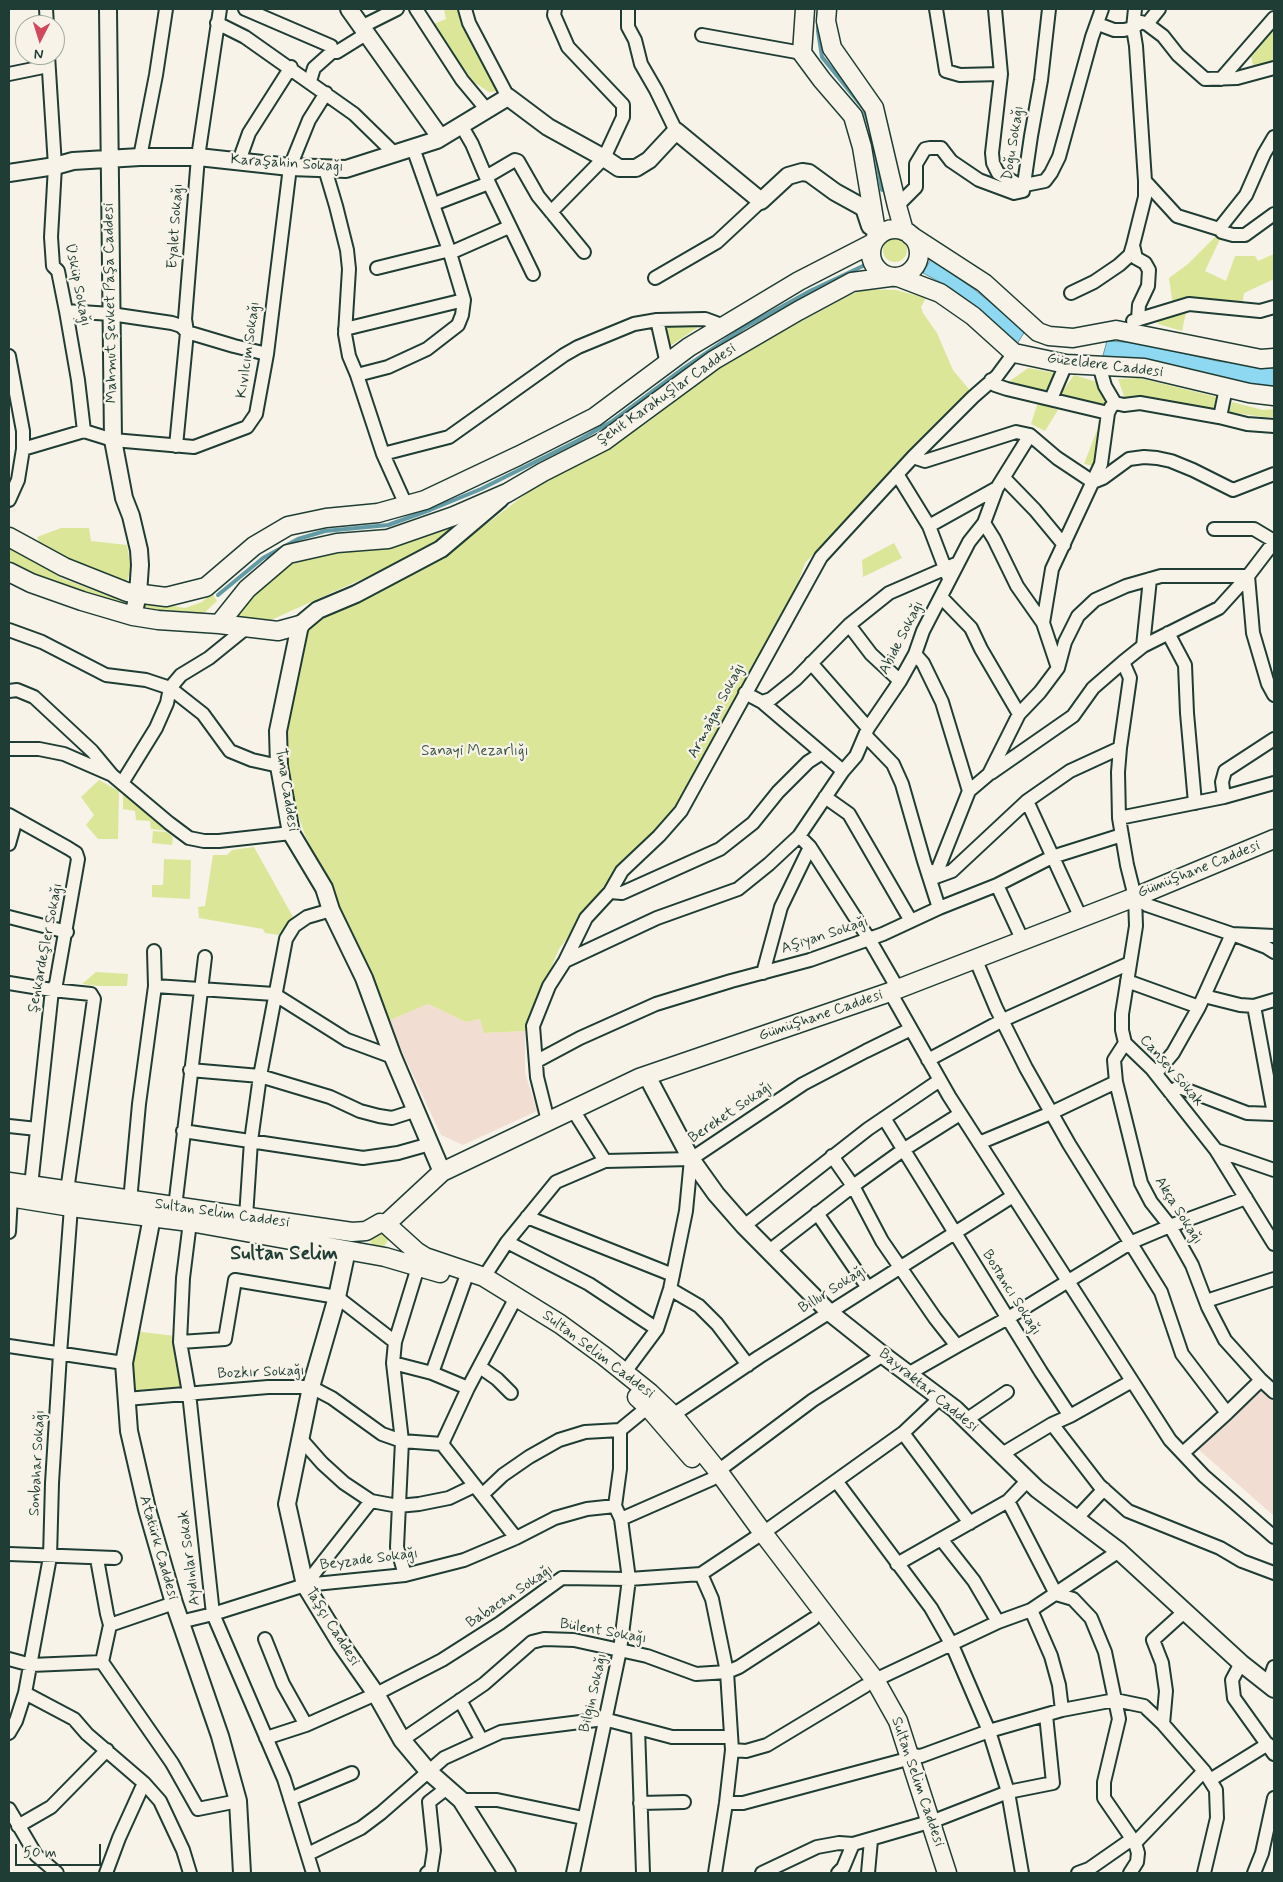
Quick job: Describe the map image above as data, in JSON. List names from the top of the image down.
{
  "streets": {
    "main road": [
      "Güzeldere Caddesi",
      "Şehit Karakuşlar Caddesi",
      "Gümüşhane Caddesi",
      "Sultan Selim Caddesi"
    ],
    "street": [
      "Doğu Sokağı",
      "Karaşahin Sokağı",
      "Eyalet Sokağı",
      "Üsküp Sokağı",
      "Mahmut Şevket Paşa Caddesi",
      "Kıvılcım Sokağı",
      "Abide Sokağı",
      "Armağan Sokağı",
      "Tuna Caddesi",
      "Aşiyan Sokağı",
      "Şenkardeşler Sokağı",
      "Cansev Sokak",
      "Bereket Sokağı",
      "Akça Sokağı",
      "Billur Sokağı",
      "Bostancı Sokağı",
      "Bozkır Sokağı",
      "Bayraktar Caddesi",
      "Sonbahar Sokağı",
      "Atatürk Caddesi",
      "Aydınlar Sokak",
      "Beyzade Sokağı",
      "Babacan Sokağı",
      "Taşçı Caddesi",
      "Bülent Sokağı",
      "Bilgin Sokağı"
    ]
  },
  "crossings": [
    ["Karaşahin Sokağı", "Eyalet Sokağı"],
    ["Karaşahin Sokağı", "Üsküp Sokağı"],
    ["Karaşahin Sokağı", "Mahmut Şevket Paşa Caddesi"],
    ["Karaşahin Sokağı", "Kıvılcım Sokağı"],
    ["Eyalet Sokağı", "Kıvılcım Sokağı"],
    ["Mahmut Şevket Paşa Caddesi", "Kıvılcım Sokağı"],
    ["Mahmut Şevket Paşa Caddesi", "Şehit Karakuşlar Caddesi"],
    ["Güzeldere Caddesi", "Şehit Karakuşlar Caddesi"],
    ["Güzeldere Caddesi", "Armağan Sokağı"],
    ["Abide Sokağı", "Armağan Sokağı"],
    ["Armağan Sokağı", "Gümüşhane Caddesi"],
    ["Armağan Sokağı", "Aşiyan Sokağı"],
    ["Tuna Caddesi", "Gümüşhane Caddesi"],
    ["Gümüşhane Caddesi", "Cansev Sokak"],
    ["Gümüşhane Caddesi", "Sultan Selim Caddesi"],
    ["Gümüşhane Caddesi", "Bayraktar Caddesi"],
    ["Aşiyan Sokağı", "Cansev Sokak"],
    ["Şenkardeşler Sokağı", "Sultan Selim Caddesi"],
    ["Şenkardeşler Sokağı", "Sonbahar Sokağı"],
    ["Cansev Sokak", "Akça Sokağı"],
    ["Bereket Sokağı", "Sultan Selim Caddesi"],
    ["Bereket Sokağı", "Bayraktar Caddesi"],
    ["Sultan Selim Caddesi", "Billur Sokağı"],
    ["Sultan Selim Caddesi", "Sonbahar Sokağı"],
    ["Sultan Selim Caddesi", "Atatürk Caddesi"],
    ["Sultan Selim Caddesi", "Aydınlar Sokak"],
    ["Sultan Selim Caddesi", "Babacan Sokağı"],
    ["Sultan Selim Caddesi", "Taşçı Caddesi"],
    ["Sultan Selim Caddesi", "Bülent Sokağı"],
    ["Billur Sokağı", "Bostancı Sokağı"],
    ["Billur Sokağı", "Bayraktar Caddesi"],
    ["Bozkır Sokağı", "Atatürk Caddesi"],
    ["Bozkır Sokağı", "Aydınlar Sokak"],
    ["Bozkır Sokağı", "Taşçı Caddesi"],
    ["Bayraktar Caddesi", "Babacan Sokağı"],
    ["Atatürk Caddesi", "Beyzade Sokağı"],
    ["Aydınlar Sokak", "Beyzade Sokağı"],
    ["Aydınlar Sokak", "Babacan Sokağı"],
    ["Beyzade Sokağı", "Taşçı Caddesi"],
    ["Beyzade Sokağı", "Bilgin Sokağı"],
    ["Babacan Sokağı", "Taşçı Caddesi"],
    ["Babacan Sokağı", "Bilgin Sokağı"],
    ["Taşçı Caddesi", "Bülent Sokağı"],
    ["Bülent Sokağı", "Bilgin Sokağı"]
  ],
  "districts": ["Sultan Selim"],
  "parks": ["Sanayi Mezarlığı"],
  "scale_bar": "50 m",
  "north": "bottom"
}
